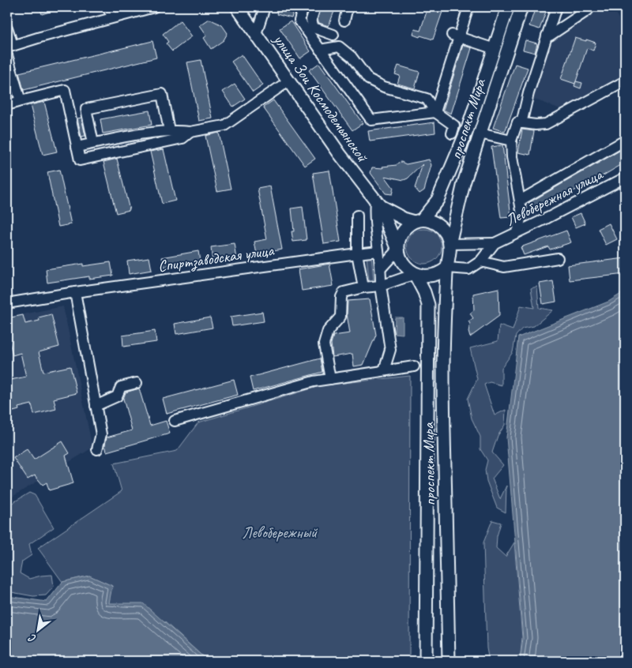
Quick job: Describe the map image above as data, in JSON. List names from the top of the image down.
{
  "streets": {
    "main road": ["улица Зои Космодемьянской", "проспект Мира"],
    "street": ["Левобережная улица", "Спиртзаводская улица"]
  },
  "crossings": [
    ["улица Зои Космодемьянской", "проспект Мира"],
    ["улица Зои Космодемьянской", "Левобережная улица"],
    ["проспект Мира", "Левобережная улица"]
  ],
  "parks": ["Левобережный"],
  "north": "bottom left"
}
